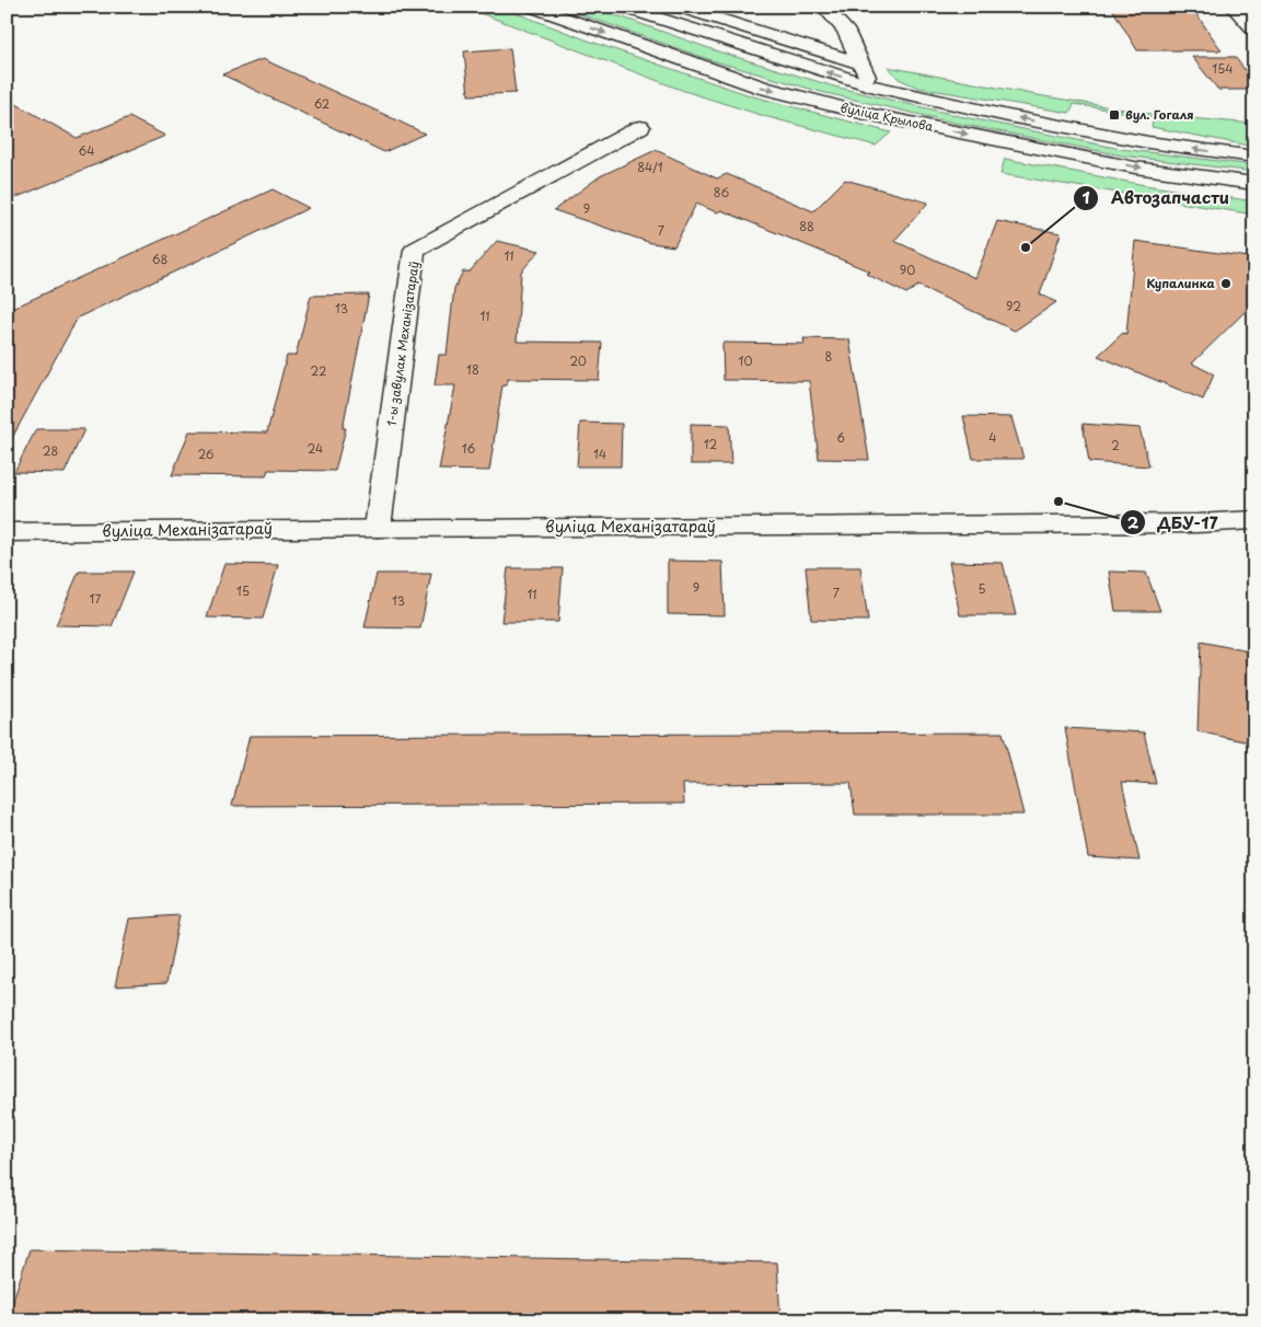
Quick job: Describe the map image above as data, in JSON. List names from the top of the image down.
{
  "streets": {
    "main road": ["вуліца Крылова", "1-ы завулак Механізатараў", "вуліца Механізатараў"]
  },
  "crossings": [
    ["1-ы завулак Механізатараў", "вуліца Механізатараў"]
  ],
  "places": {
    "transit": ["вул. Гогаля"],
    "other": ["Автозапчасти", "Купалинка", "ДБУ-17"]
  },
  "house_numbers": [
    "154",
    "62",
    "64",
    "84/1",
    "86",
    "9",
    "88",
    "7",
    "11",
    "68",
    "90",
    "92",
    "13",
    "11",
    "8",
    "20",
    "10",
    "18",
    "22",
    "6",
    "4",
    "12",
    "2",
    "24",
    "16",
    "28",
    "26",
    "14",
    "9",
    "5",
    "15",
    "7",
    "11",
    "17",
    "13"
  ]
}
